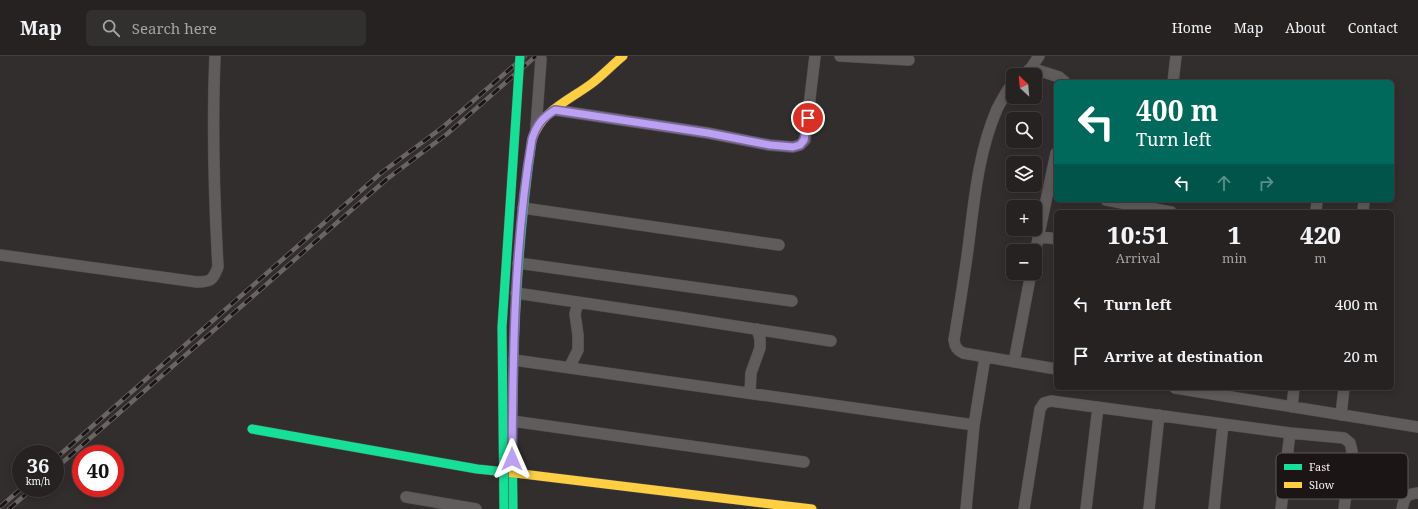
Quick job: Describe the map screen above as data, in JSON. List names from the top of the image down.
{
  "legend": ["Fast", "Slow"],
  "north": "top left",
  "page": {
    "header": "Map",
    "search": "Search here",
    "nav": [
      "Home",
      "Map",
      "About",
      "Contact"
    ],
    "map_buttons": ["+", "−"],
    "turn": ["400 m", "Turn left"],
    "eta": [
      "10:51",
      "Arrival",
      "1",
      "min",
      "420",
      "m"
    ],
    "list": [
      {
        "name": "Turn left",
        "value": "400 m"
      },
      {
        "name": "Arrive at destination",
        "value": "20 m"
      }
    ],
    "speed": "36 km/h",
    "limit": "40"
  }
}
